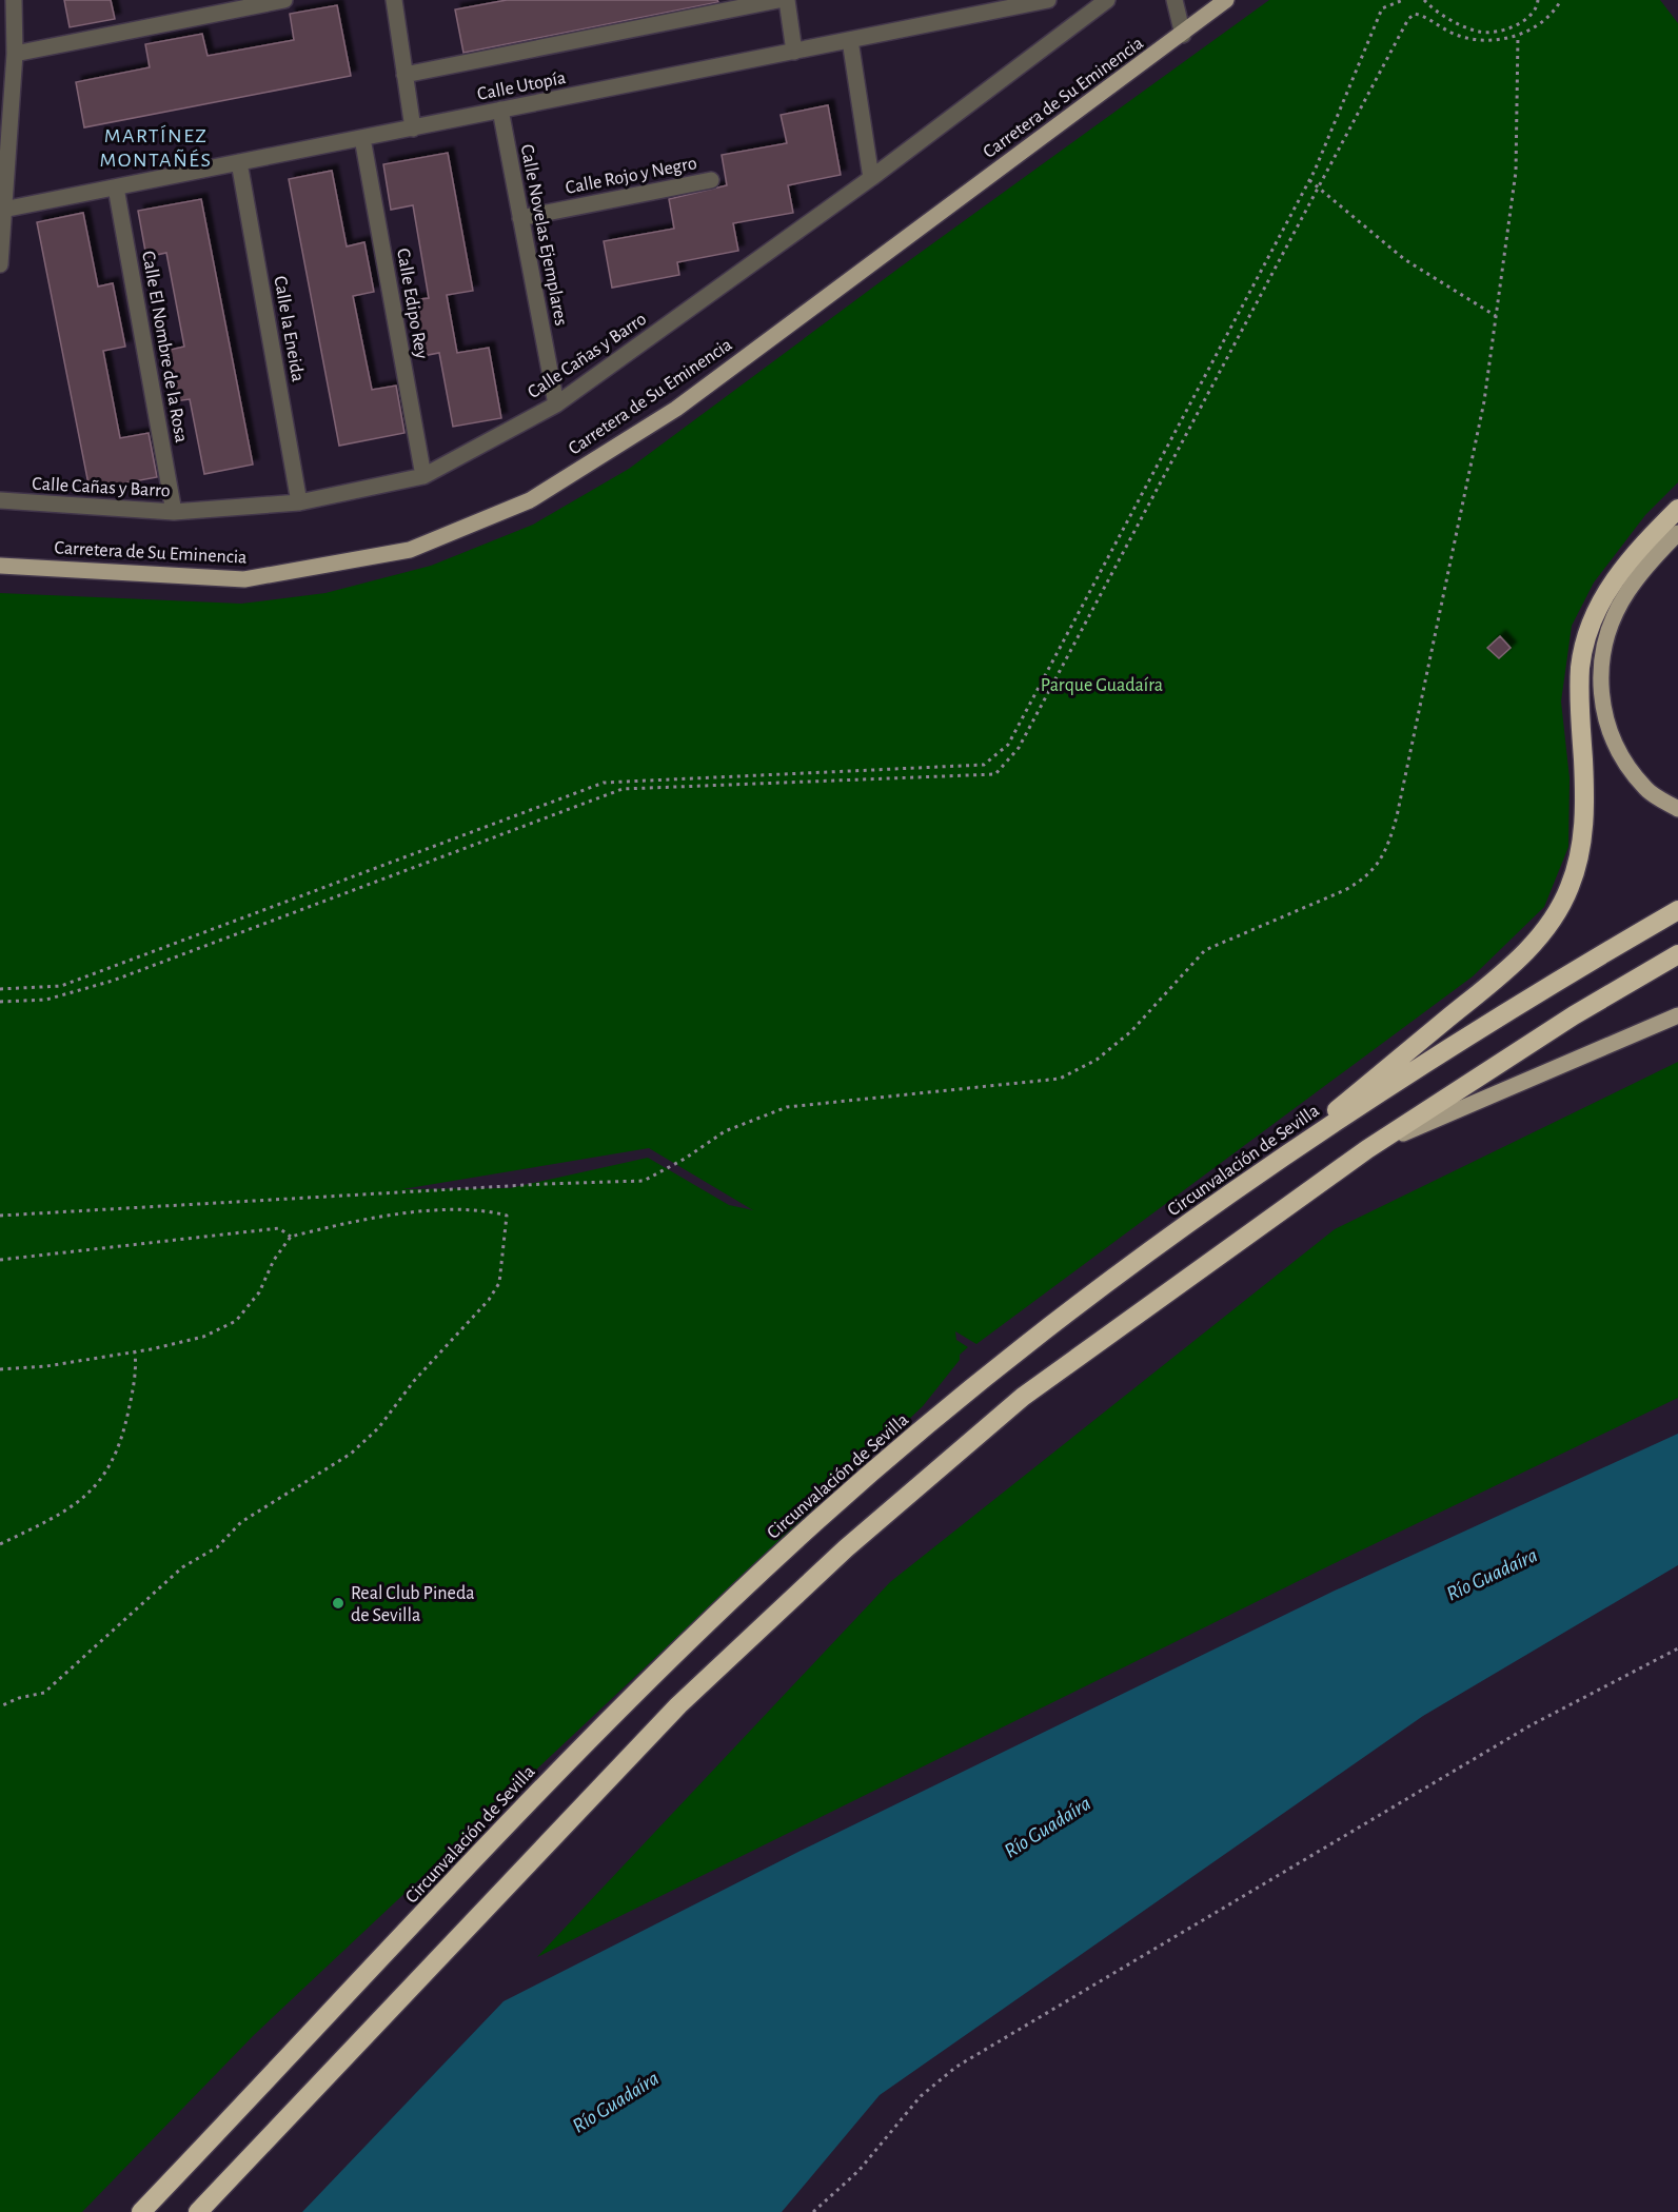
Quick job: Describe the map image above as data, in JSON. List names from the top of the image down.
{
  "streets": {
    "highway": ["Circunvalación de Sevilla"],
    "main road": ["Carretera de Su Eminencia"],
    "street": [
      "Calle Utopía",
      "Calle Rojo y Negro",
      "Calle Novelas Ejemplares",
      "Calle Edipo Rey",
      "Calle la Eneida",
      "Calle El Nombre de la Rosa",
      "Calle Cañas y Barro"
    ]
  },
  "crossings": [
    ["Calle Utopía", "Calle Novelas Ejemplares"],
    ["Calle Utopía", "Calle Edipo Rey"],
    ["Calle Utopía", "Calle la Eneida"],
    ["Calle Utopía", "Calle El Nombre de la Rosa"],
    ["Calle Rojo y Negro", "Calle Novelas Ejemplares"],
    ["Calle Novelas Ejemplares", "Calle Cañas y Barro"],
    ["Calle Edipo Rey", "Calle Cañas y Barro"],
    ["Calle la Eneida", "Calle Cañas y Barro"],
    ["Calle El Nombre de la Rosa", "Calle Cañas y Barro"]
  ],
  "districts": ["MARTÍNEZ MONTAÑÉS"],
  "water": ["Río Guadaíra"],
  "parks": ["Parque Guadaíra"],
  "places": ["Real Club Pineda de Sevilla"]
}
